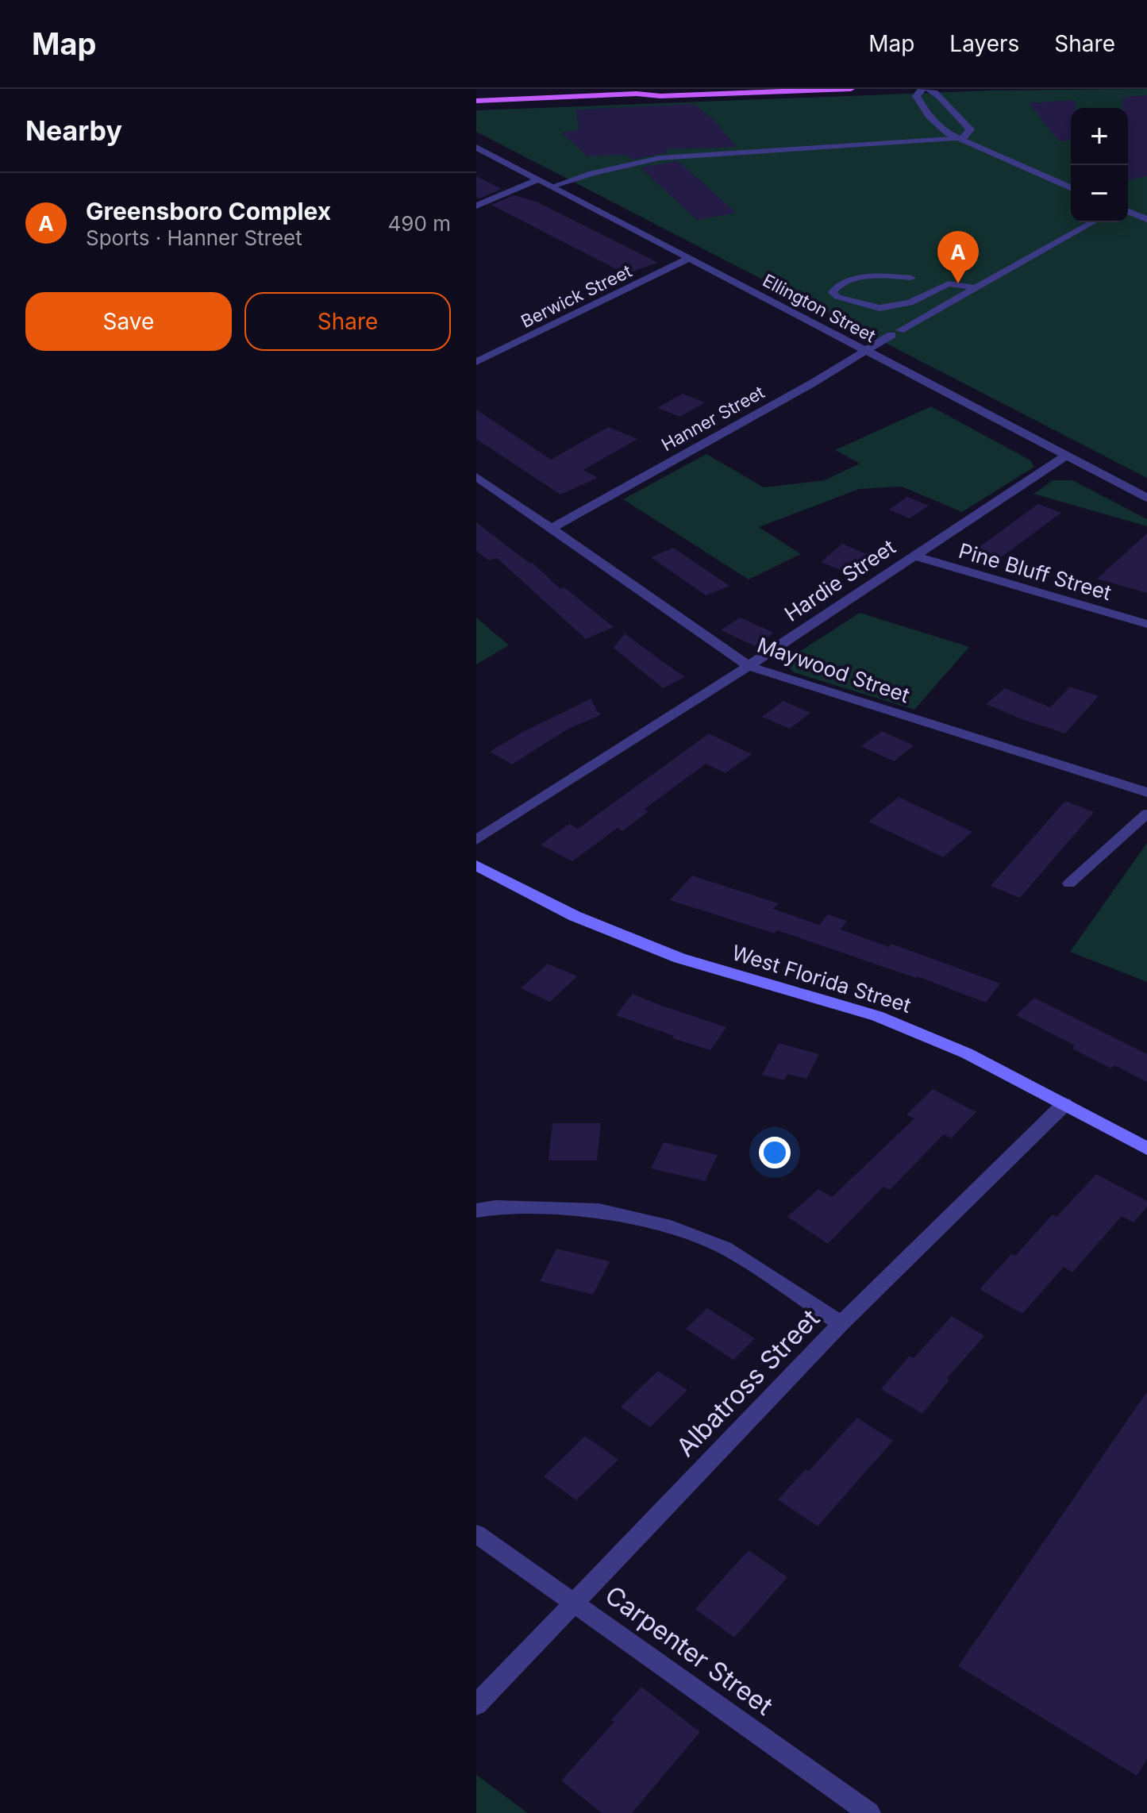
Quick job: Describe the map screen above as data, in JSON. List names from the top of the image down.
{
  "streets": {
    "main road": ["West Florida Street"],
    "street": [
      "Berwick Street",
      "Ellington Street",
      "Hanner Street",
      "Pine Bluff Street",
      "Hardie Street",
      "Maywood Street",
      "Albatross Street",
      "Carpenter Street"
    ]
  },
  "crossings": [
    ["Berwick Street", "Ellington Street"],
    ["Ellington Street", "Hanner Street"],
    ["Ellington Street", "Hardie Street"],
    ["Hanner Street", "Maywood Street"],
    ["Pine Bluff Street", "Hardie Street"],
    ["Hardie Street", "Maywood Street"],
    ["West Florida Street", "Albatross Street"],
    ["Albatross Street", "Carpenter Street"]
  ],
  "page": {
    "header": "Map",
    "nav": ["Map", "Layers", "Share"],
    "heading": "Nearby",
    "map_buttons": ["+", "−"],
    "list": [
      {
        "mark": "A",
        "name": "Greensboro Complex",
        "note": "Sports · Hanner Street",
        "value": "490 m"
      }
    ],
    "pins": "A",
    "buttons": ["Save", "Share"]
  }
}
